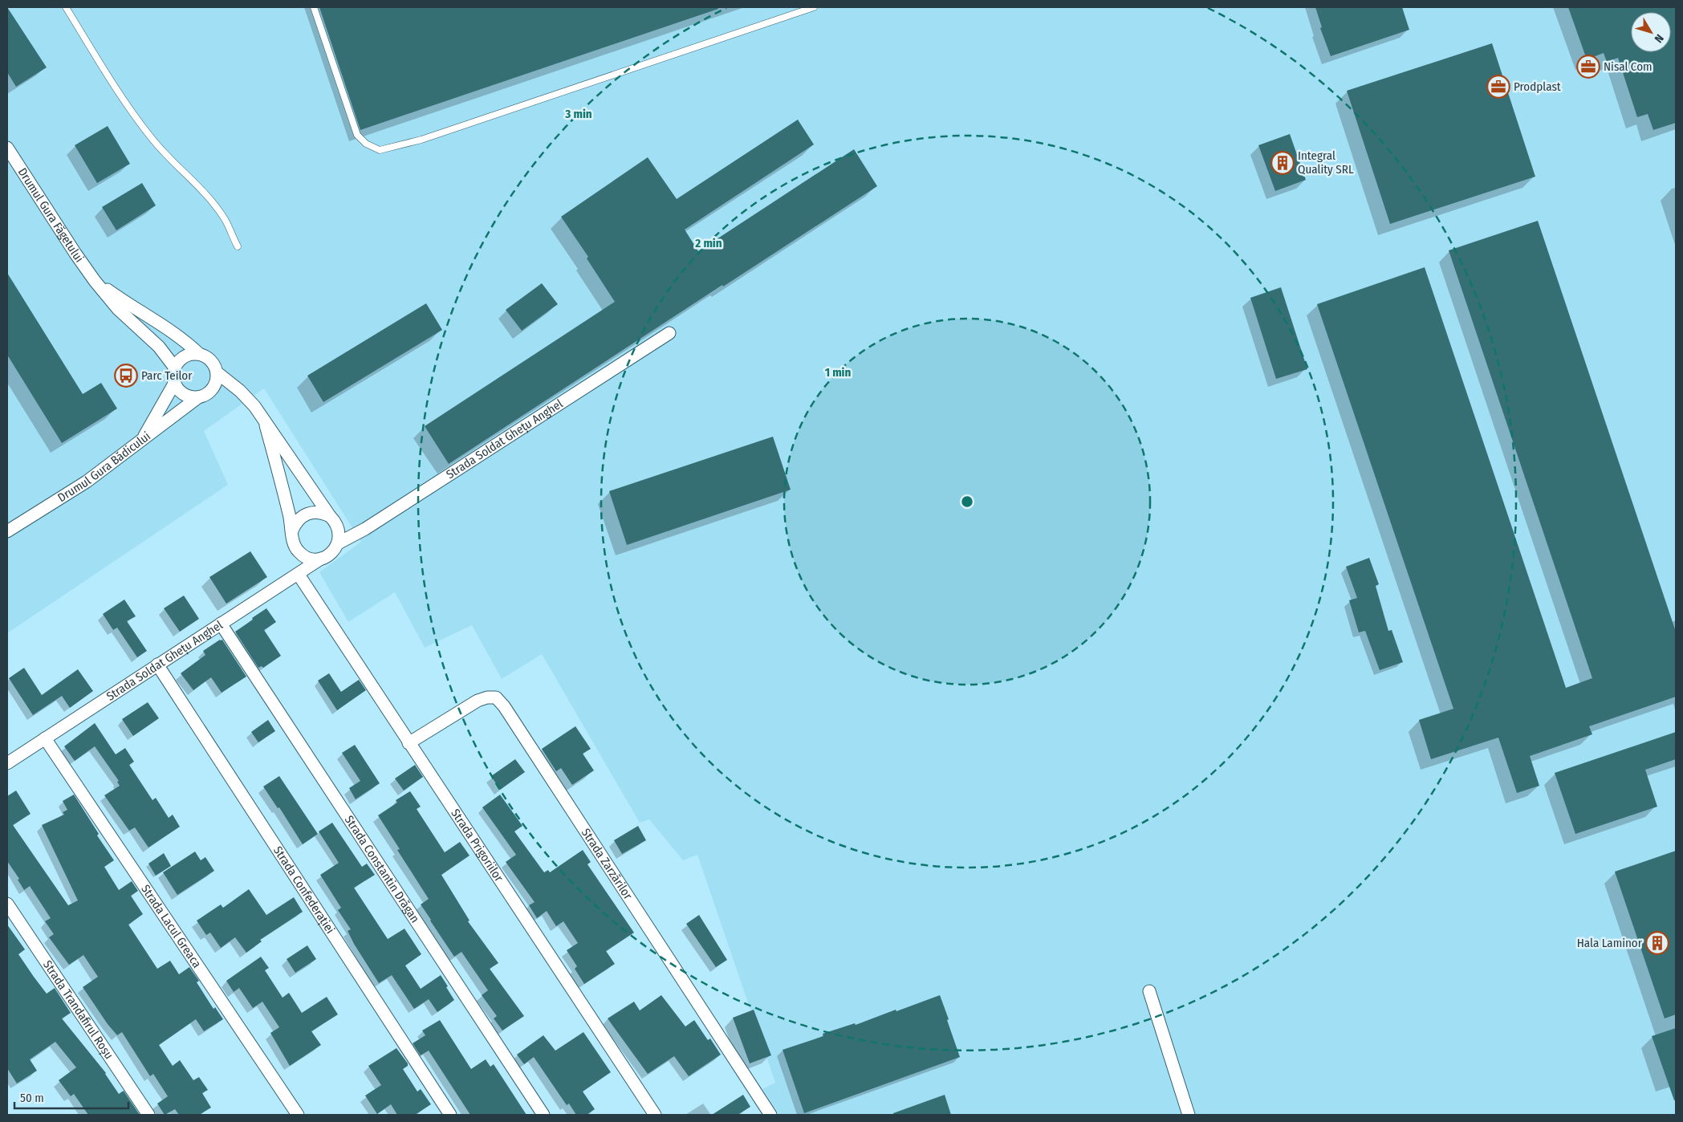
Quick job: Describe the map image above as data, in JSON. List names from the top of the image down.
{
  "streets": {
    "street": [
      "Drumul Gura Făgetului",
      "Strada Soldat Ghețu Anghel",
      "Drumul Gura Bădicului",
      "Strada Prigoriilor",
      "Strada Zarzărilor",
      "Strada Constantin Drăgan",
      "Strada Confederației",
      "Strada Lacul Greaca",
      "Strada Trandafirul Roșu"
    ]
  },
  "crossings": [
    ["Drumul Gura Făgetului", "Drumul Gura Bădicului"],
    ["Strada Soldat Ghețu Anghel", "Strada Prigoriilor"],
    ["Strada Soldat Ghețu Anghel", "Strada Constantin Drăgan"],
    ["Strada Soldat Ghețu Anghel", "Strada Confederației"],
    ["Strada Soldat Ghețu Anghel", "Strada Lacul Greaca"],
    ["Strada Prigoriilor", "Strada Zarzărilor"]
  ],
  "places": {
    "office": ["Nisal Com", "Prodplast"],
    "building": ["Integral Quality SRL", "Hala Laminor"],
    "bus stop": ["Parc Teilor"]
  },
  "scale_bar": "50 m",
  "north": "bottom right",
  "rings": ["3 min", "2 min", "1 min"]
}
